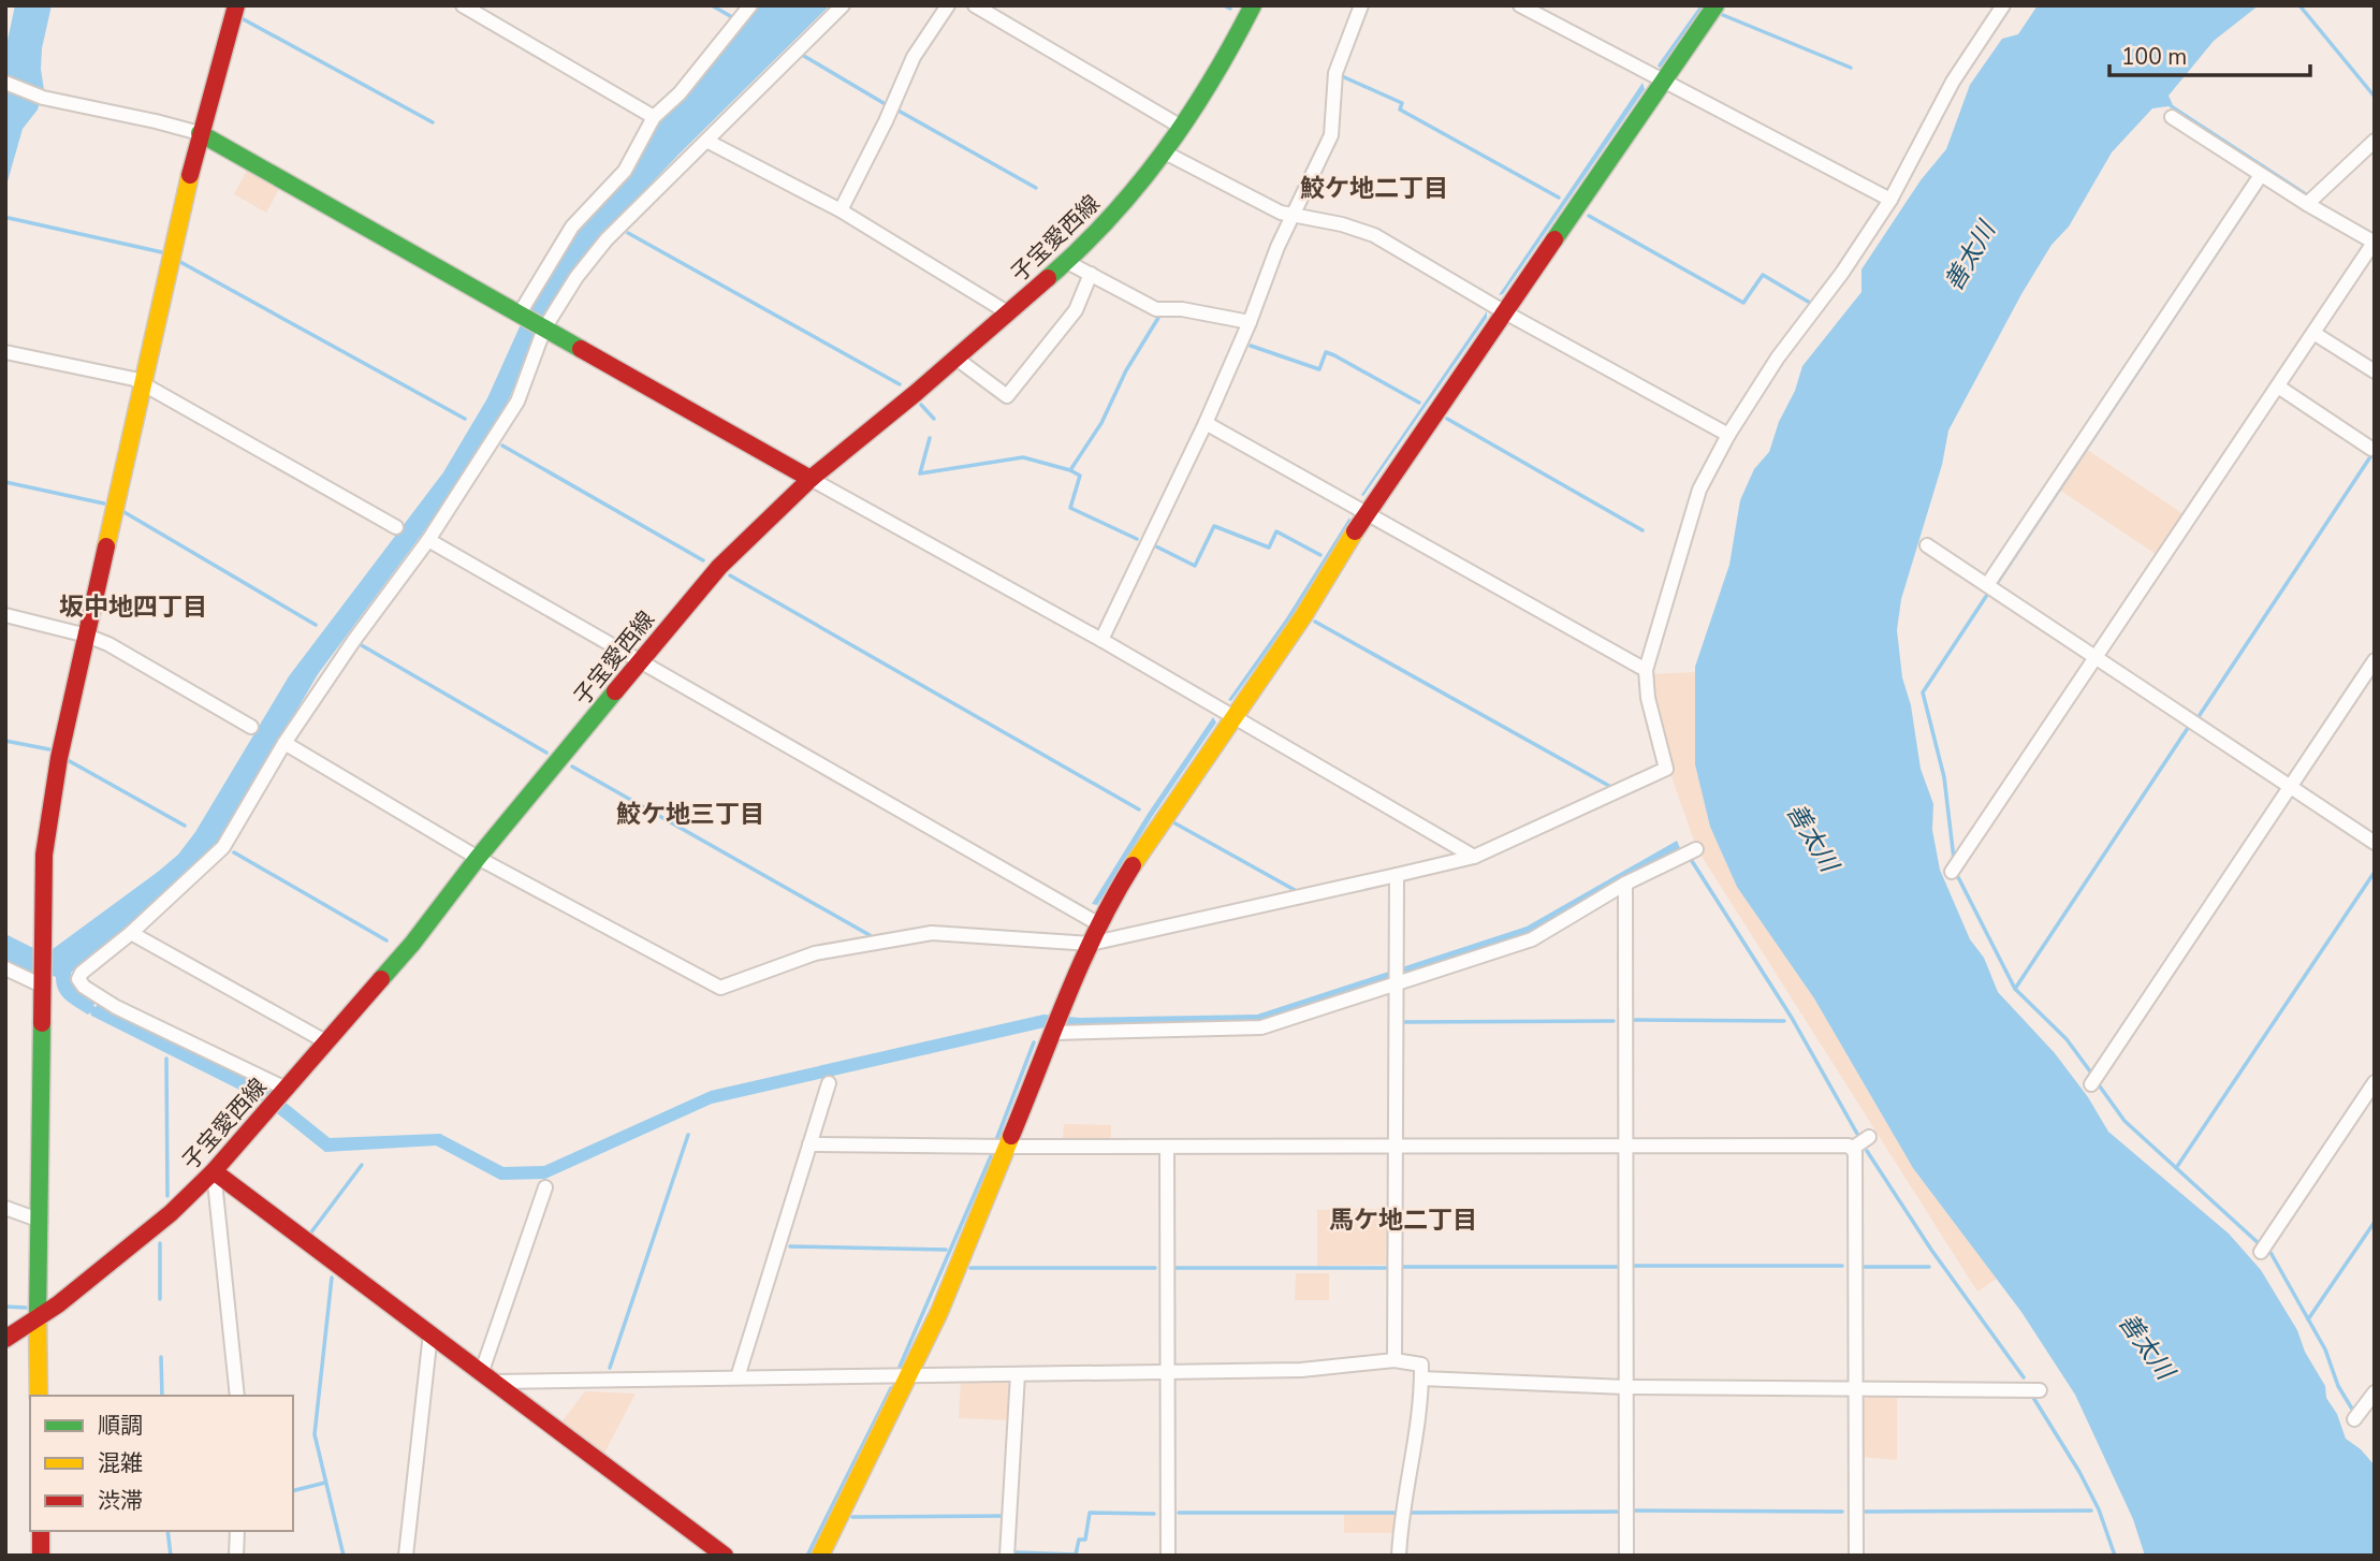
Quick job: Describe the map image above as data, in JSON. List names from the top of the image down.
{
  "streets": {
    "street": ["子宝愛西線"]
  },
  "districts": [
    "鮫ケ地二丁目",
    "坂中地四丁目",
    "鮫ケ地三丁目",
    "馬ケ地二丁目"
  ],
  "water": ["善太川"],
  "legend": ["順調", "混雑", "渋滞"],
  "scale_bar": "100 m"
}
